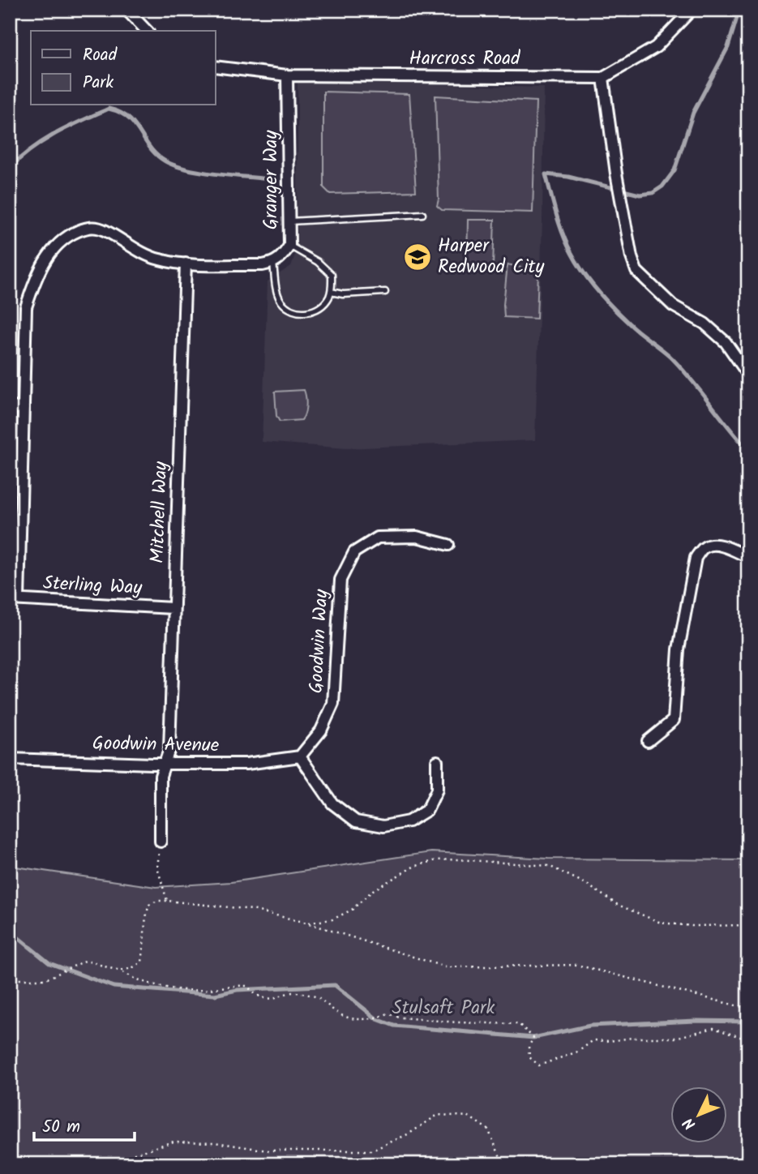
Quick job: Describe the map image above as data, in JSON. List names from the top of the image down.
{
  "streets": {
    "street": [
      "Harcross Road",
      "Granger Way",
      "Mitchell Way",
      "Sterling Way",
      "Goodwin Way",
      "Goodwin Avenue"
    ]
  },
  "crossings": [
    ["Harcross Road", "Granger Way"],
    ["Mitchell Way", "Sterling Way"],
    ["Mitchell Way", "Goodwin Avenue"],
    ["Goodwin Way", "Goodwin Avenue"]
  ],
  "parks": ["Stulsaft Park"],
  "places": {
    "school or university": ["Harper Redwood City"]
  },
  "legend": ["Road", "Park"],
  "scale_bar": "50 m",
  "north": "bottom left"
}
